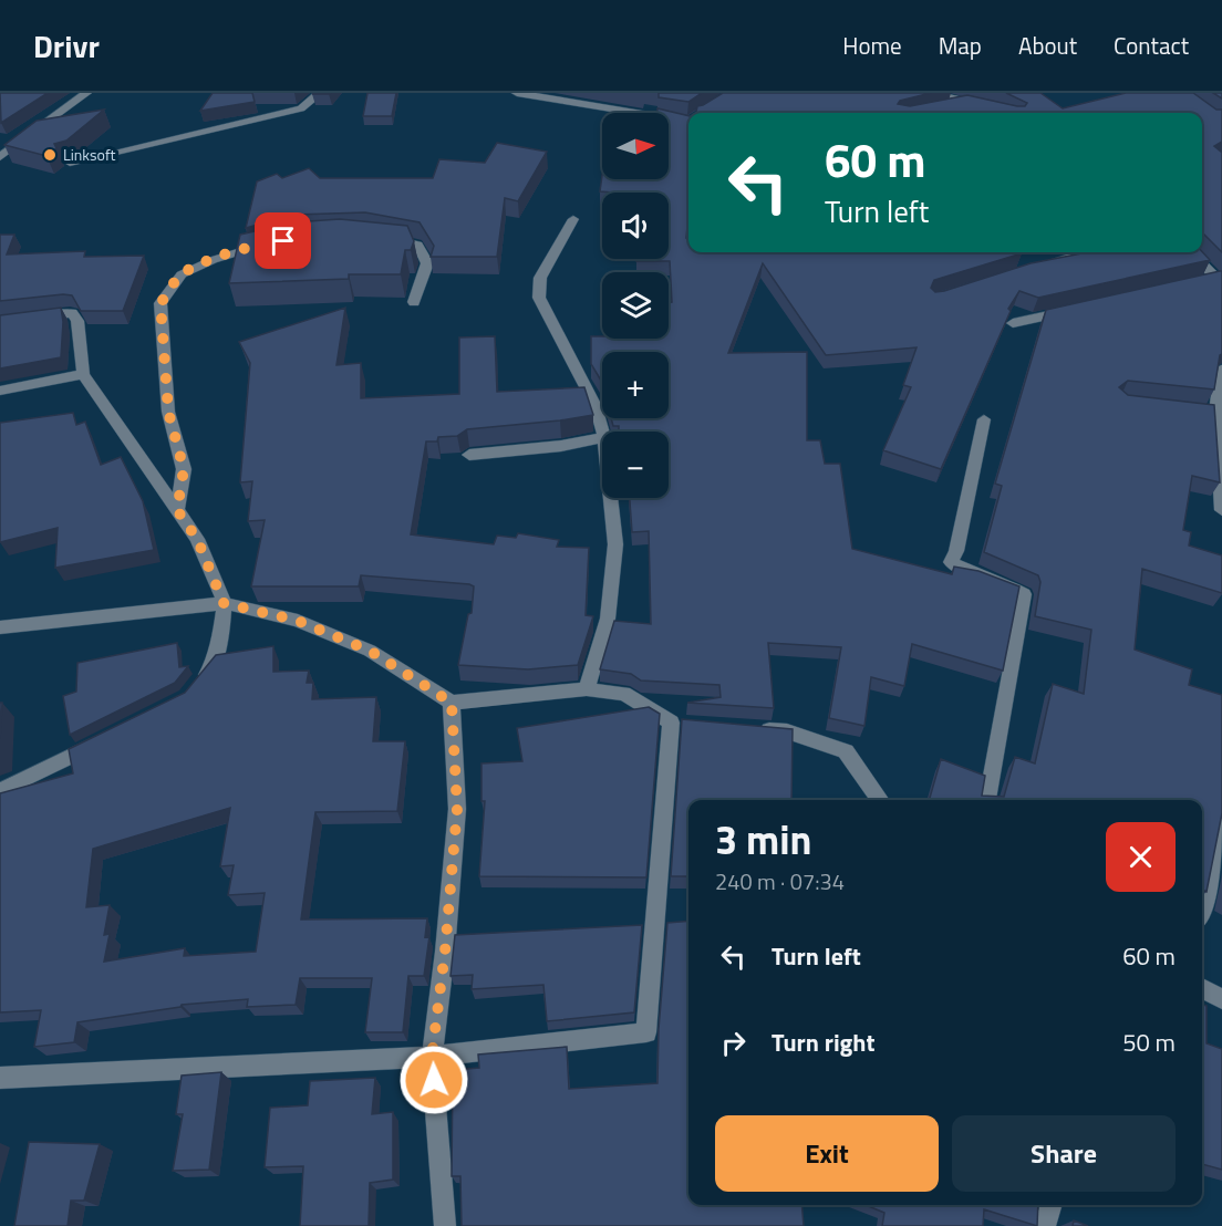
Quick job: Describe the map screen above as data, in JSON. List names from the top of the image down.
{
  "places": ["Linksoft"],
  "north": "right",
  "page": {
    "header": "Drivr",
    "nav": [
      "Home",
      "Map",
      "About",
      "Contact"
    ],
    "map_buttons": ["+", "−"],
    "turn": ["60 m", "Turn left"],
    "heading": ["3 min", "240 m · 07:34"],
    "list": [
      {
        "name": "Turn left",
        "value": "60 m"
      },
      {
        "name": "Turn right",
        "value": "50 m"
      }
    ],
    "buttons": ["Exit", "Share"]
  }
}
